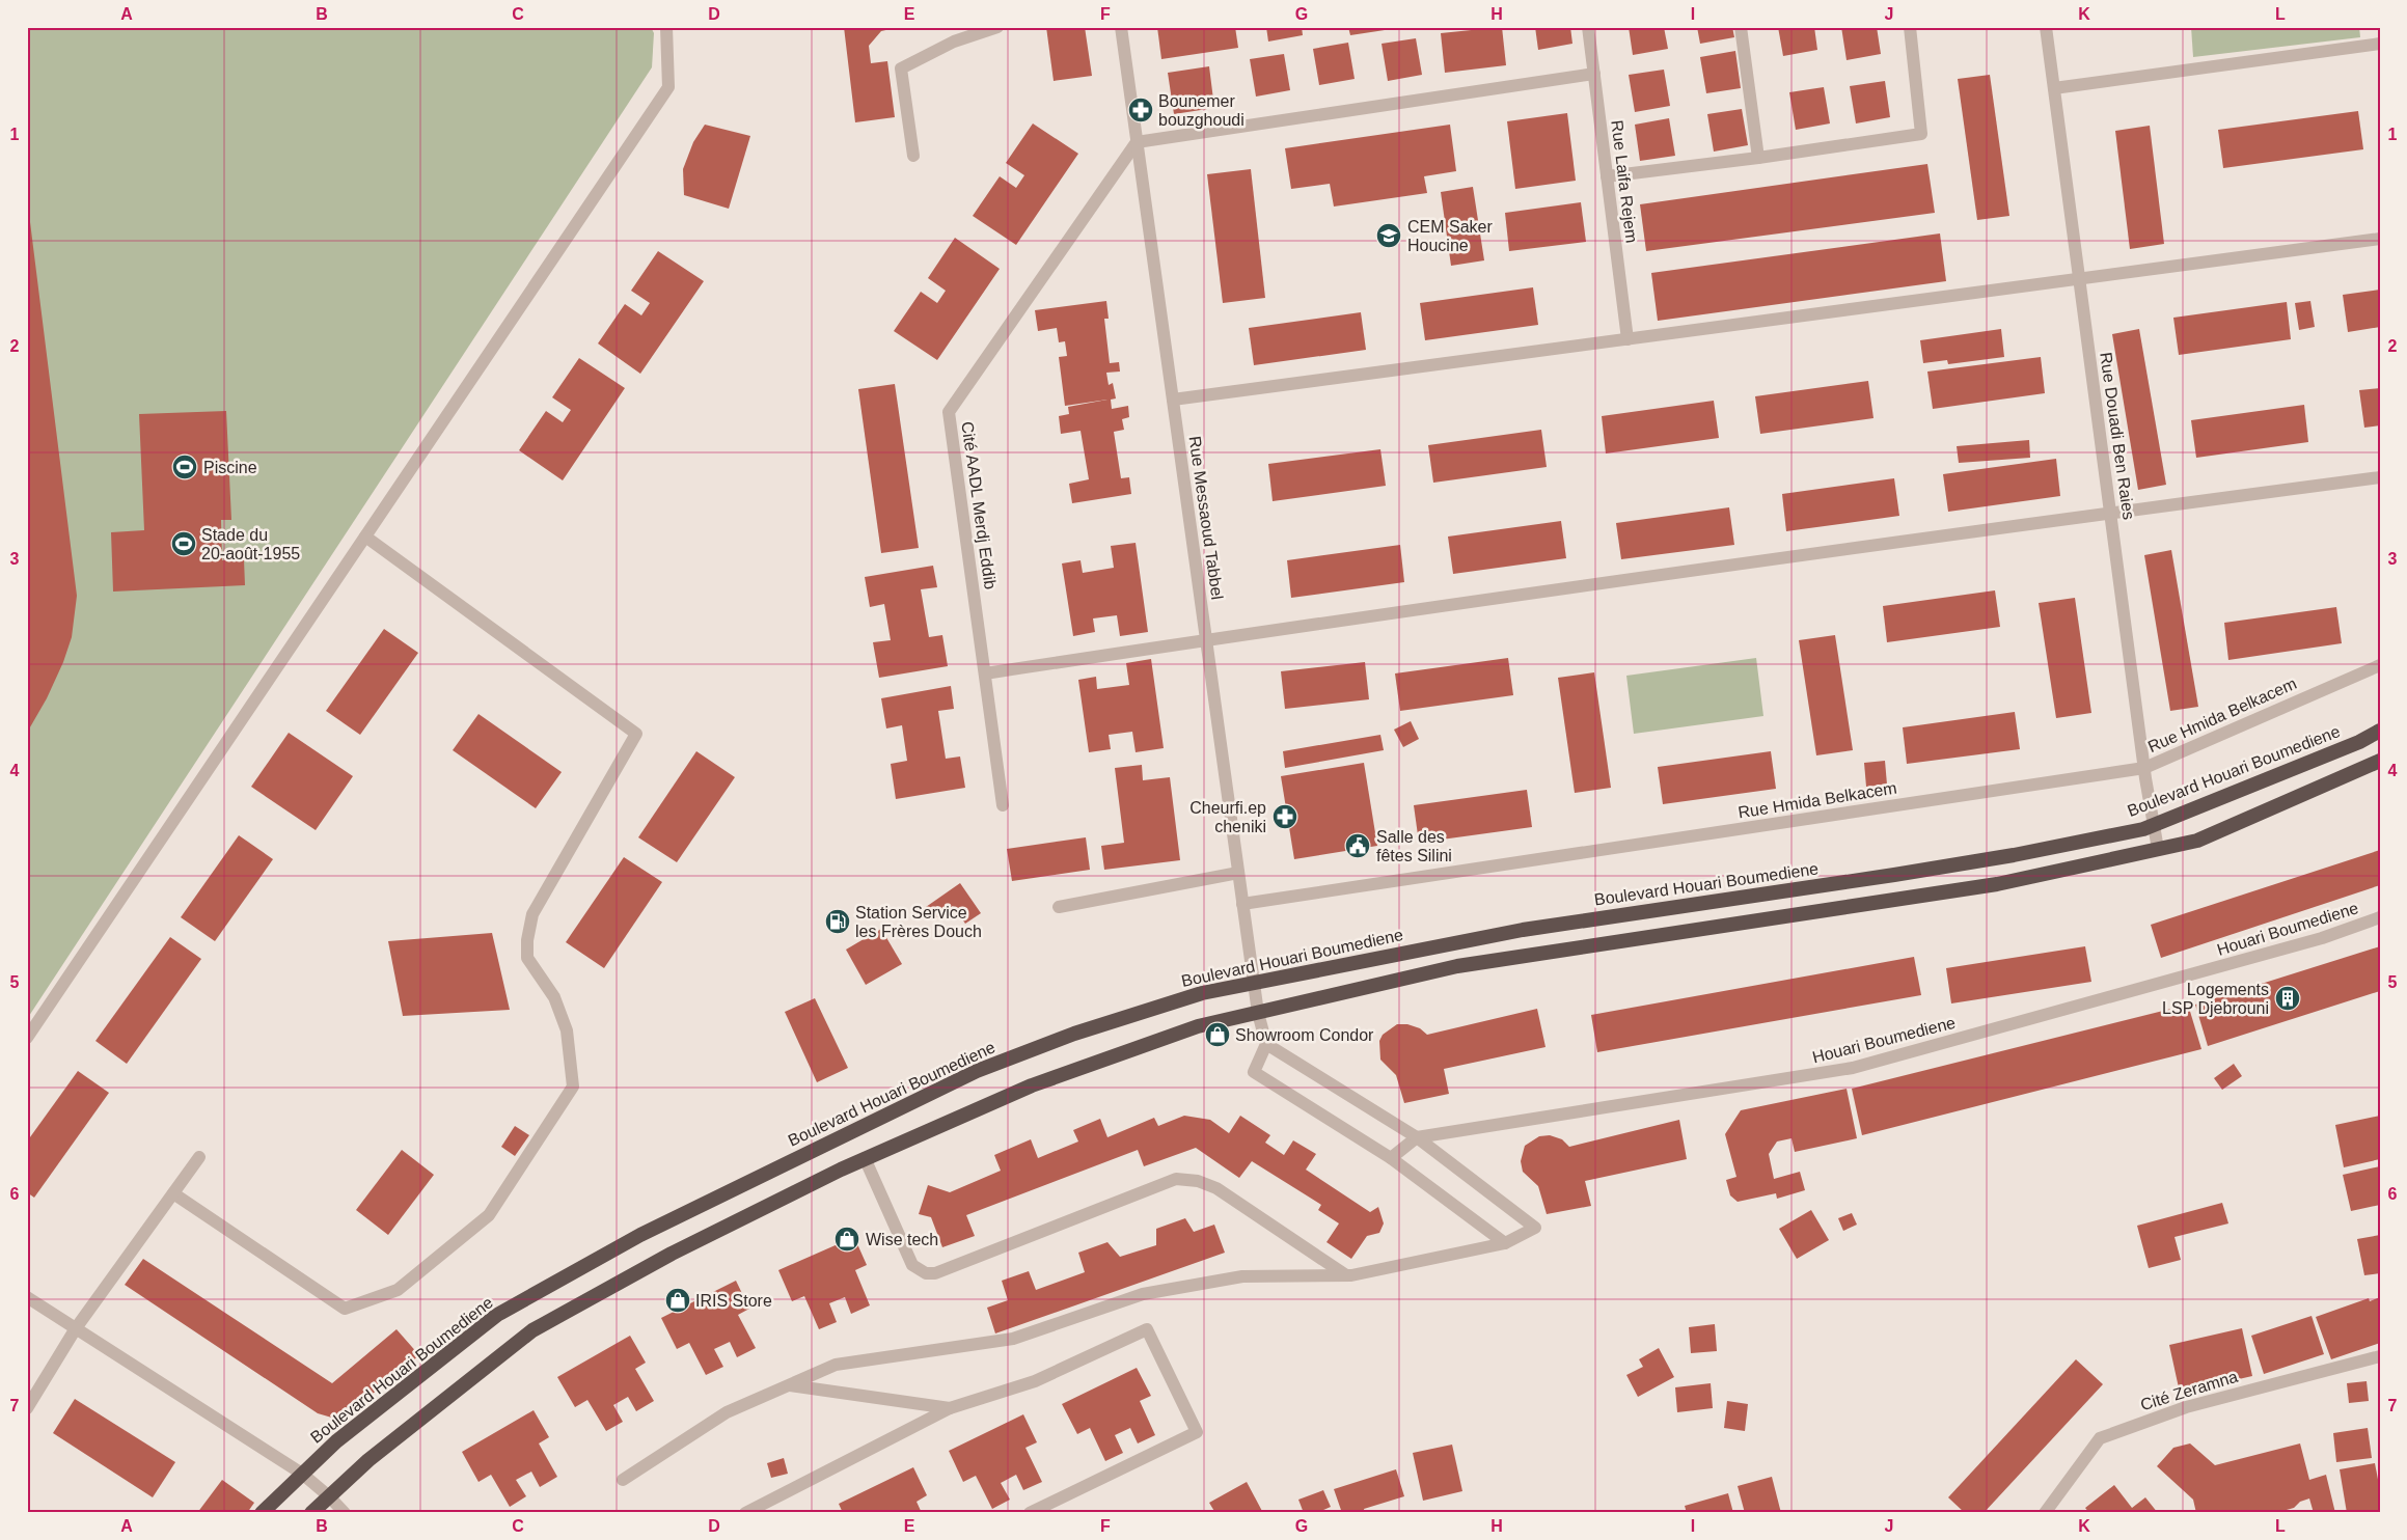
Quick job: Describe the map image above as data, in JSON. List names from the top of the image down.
{
  "streets": {
    "highway": ["Boulevard Houari Boumediene"],
    "street": [
      "Rue Laifa Rejem",
      "Rue Douadi Ben Raies",
      "Cité AADL Merdj Eddib",
      "Rue Messaoud Tabbel",
      "Rue Hmida Belkacem",
      "Houari Boumediene",
      "Cité Zeramna"
    ]
  },
  "crossings": [
    ["Rue Douadi Ben Raies", "Rue Hmida Belkacem"],
    ["Rue Douadi Ben Raies", "Boulevard Houari Boumediene"],
    ["Cité AADL Merdj Eddib", "Rue Messaoud Tabbel"],
    ["Rue Messaoud Tabbel", "Rue Hmida Belkacem"],
    ["Rue Messaoud Tabbel", "Boulevard Houari Boumediene"]
  ],
  "places": {
    "pharmacy": ["Bounemer bouzghoudi", "Cheurfi.ep cheniki"],
    "school or university": ["CEM Saker Houcine"],
    "sports": ["Piscine", "Stade du 20-août-1955"],
    "public building": ["Salle des fêtes Silini"],
    "fuel station": ["Station Service les Frères Douch"],
    "building": ["Logements LSP Djebrouni"],
    "shop": ["Showroom Condor", "Wise tech", "IRIS Store"]
  },
  "grid": {
    "columns": [
      "A",
      "B",
      "C",
      "D",
      "E",
      "F",
      "G",
      "H",
      "I",
      "J",
      "K",
      "L"
    ],
    "rows": [
      "1",
      "2",
      "3",
      "4",
      "5",
      "6",
      "7"
    ]
  }
}
